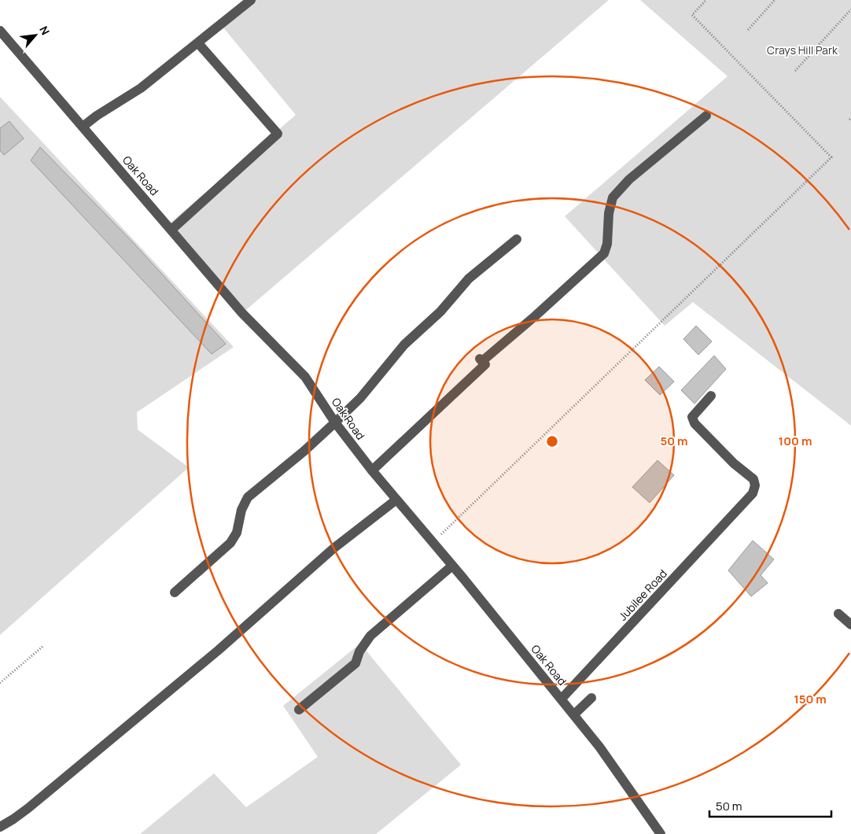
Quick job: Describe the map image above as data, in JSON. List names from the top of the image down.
{
  "streets": {
    "street": ["Oak Road", "Jubilee Road"]
  },
  "crossings": [
    ["Oak Road", "Jubilee Road"]
  ],
  "parks": ["Crays Hill Park"],
  "scale_bar": "50 m",
  "north": "top right",
  "rings": ["50 m", "100 m", "150 m"]
}
